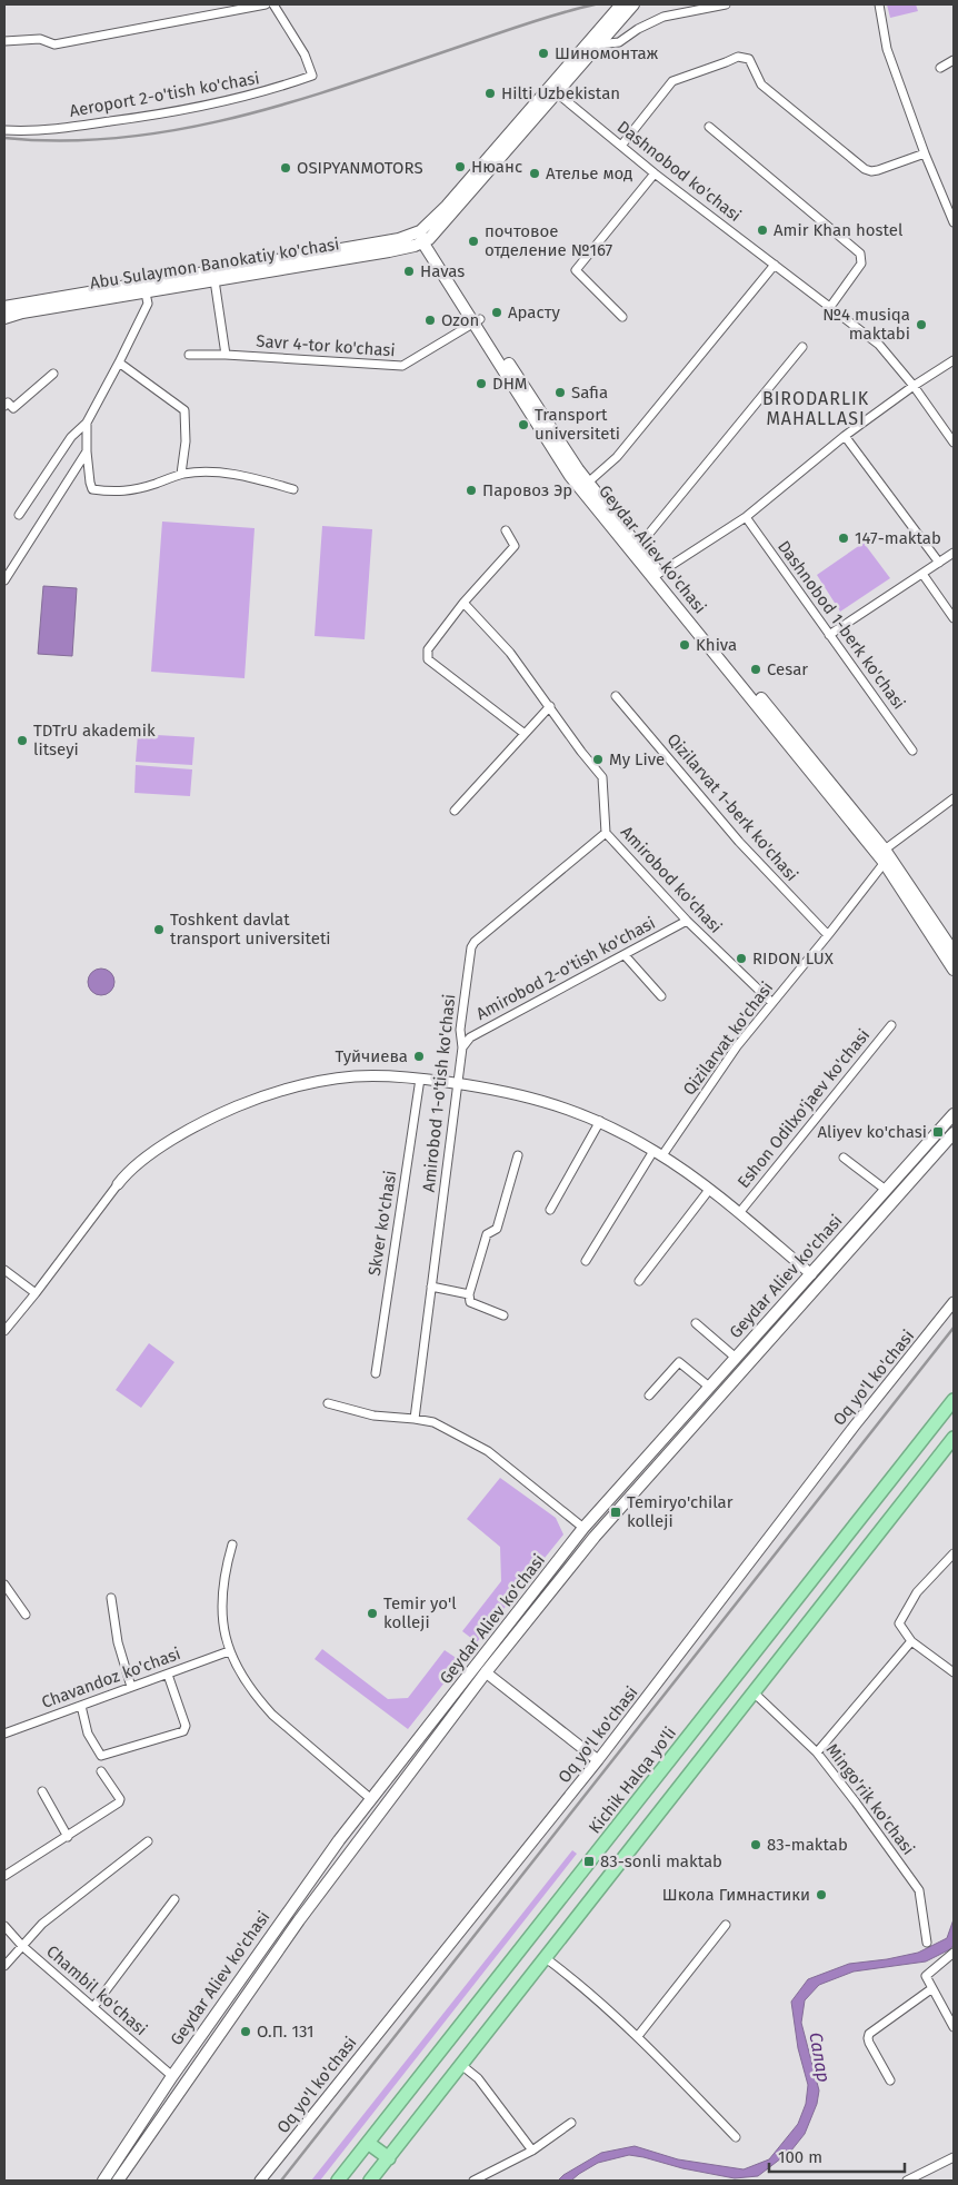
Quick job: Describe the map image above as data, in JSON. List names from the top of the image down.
{
  "streets": {
    "highway": ["Kichik Halqa yo'li"],
    "main road": ["Abu Sulaymon Banokatiy ko'chasi", "Geydar Aliev ko'chasi"],
    "street": [
      "Aeroport 2-o'tish ko'chasi",
      "Dashnobod ko'chasi",
      "Savr 4-tor ko'chasi",
      "Dashnobod 1-berk ko'chasi",
      "Qizilarvat 1-berk ko'chasi",
      "Amirobod ko'chasi",
      "Amirobod 2-o'tish ko'chasi",
      "Qizilarvat ko'chasi",
      "Amirobod 1-o'tish ko'chasi",
      "Eshon Odilxo'jaev ko'chasi",
      "Skver ko'chasi",
      "Oq yo'l ko'chasi",
      "Chavandoz ko'chasi",
      "Mingo'rik ko'chasi",
      "Chambil ko'chasi"
    ]
  },
  "crossings": [
    ["Abu Sulaymon Banokatiy ko'chasi", "Geydar Aliev ko'chasi"],
    ["Savr 4-tor ko'chasi", "Geydar Aliev ko'chasi"],
    ["Geydar Aliev ko'chasi", "Qizilarvat ko'chasi"],
    ["Geydar Aliev ko'chasi", "Chambil ko'chasi"],
    ["Qizilarvat 1-berk ko'chasi", "Qizilarvat ko'chasi"],
    ["Amirobod ko'chasi", "Amirobod 2-o'tish ko'chasi"],
    ["Amirobod ko'chasi", "Qizilarvat ko'chasi"],
    ["Amirobod ko'chasi", "Amirobod 1-o'tish ko'chasi"],
    ["Amirobod 2-o'tish ko'chasi", "Amirobod 1-o'tish ko'chasi"]
  ],
  "districts": ["BIRODARLIK MAHALLASI"],
  "water": ["Салар"],
  "places": {
    "other": [
      "Шиномонтаж",
      "Hilti Uzbekistan",
      "Нюанс",
      "OSIPYANMOTORS",
      "Ателье мод",
      "Amir Khan hostel",
      "почтовое отделение №167",
      "Havas",
      "Арасту",
      "Ozon",
      "№4 musiqa maktabi",
      "DHM",
      "Safia",
      "Transport universiteti",
      "Паровоз Эр",
      "147-maktab",
      "Khiva",
      "Cesar",
      "TDTrU akademik litseyi",
      "My Live",
      "Toshkent davlat transport universiteti",
      "RIDON LUX",
      "Туйчиева",
      "Temir yo'l kolleji",
      "83-maktab",
      "Школа Гимнастики",
      "О.П. 131"
    ],
    "transit": ["Aliyev ko'chasi", "Temiryo'chilar kolleji", "83-sonli maktab"]
  },
  "scale_bar": "100 m"
}
